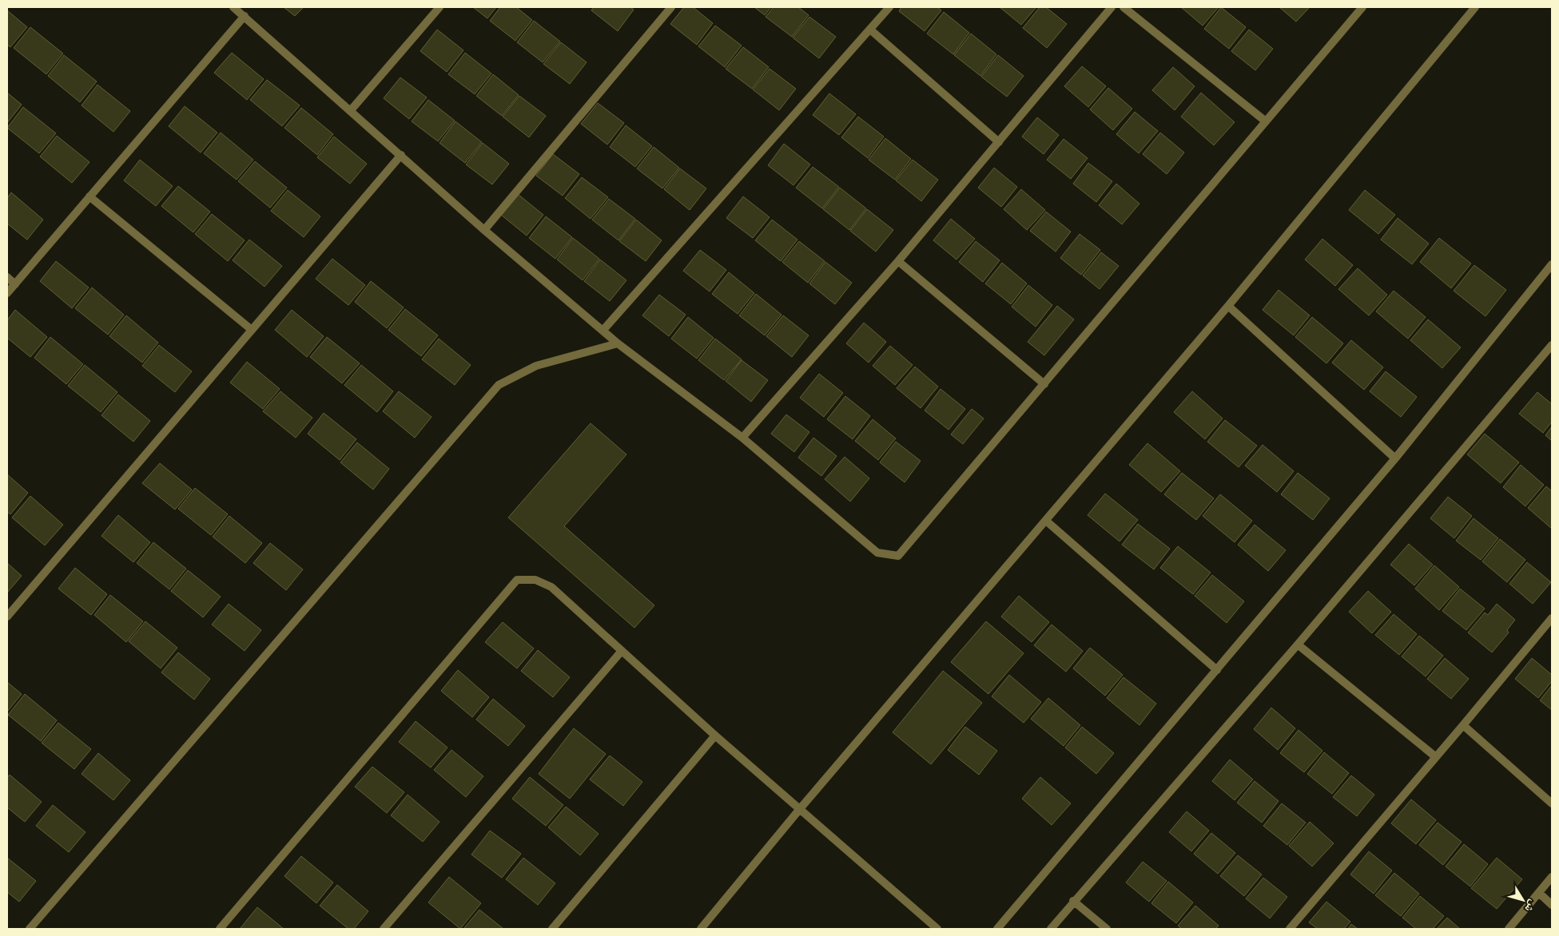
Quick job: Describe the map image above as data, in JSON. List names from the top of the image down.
{
  "north": "bottom right"
}
